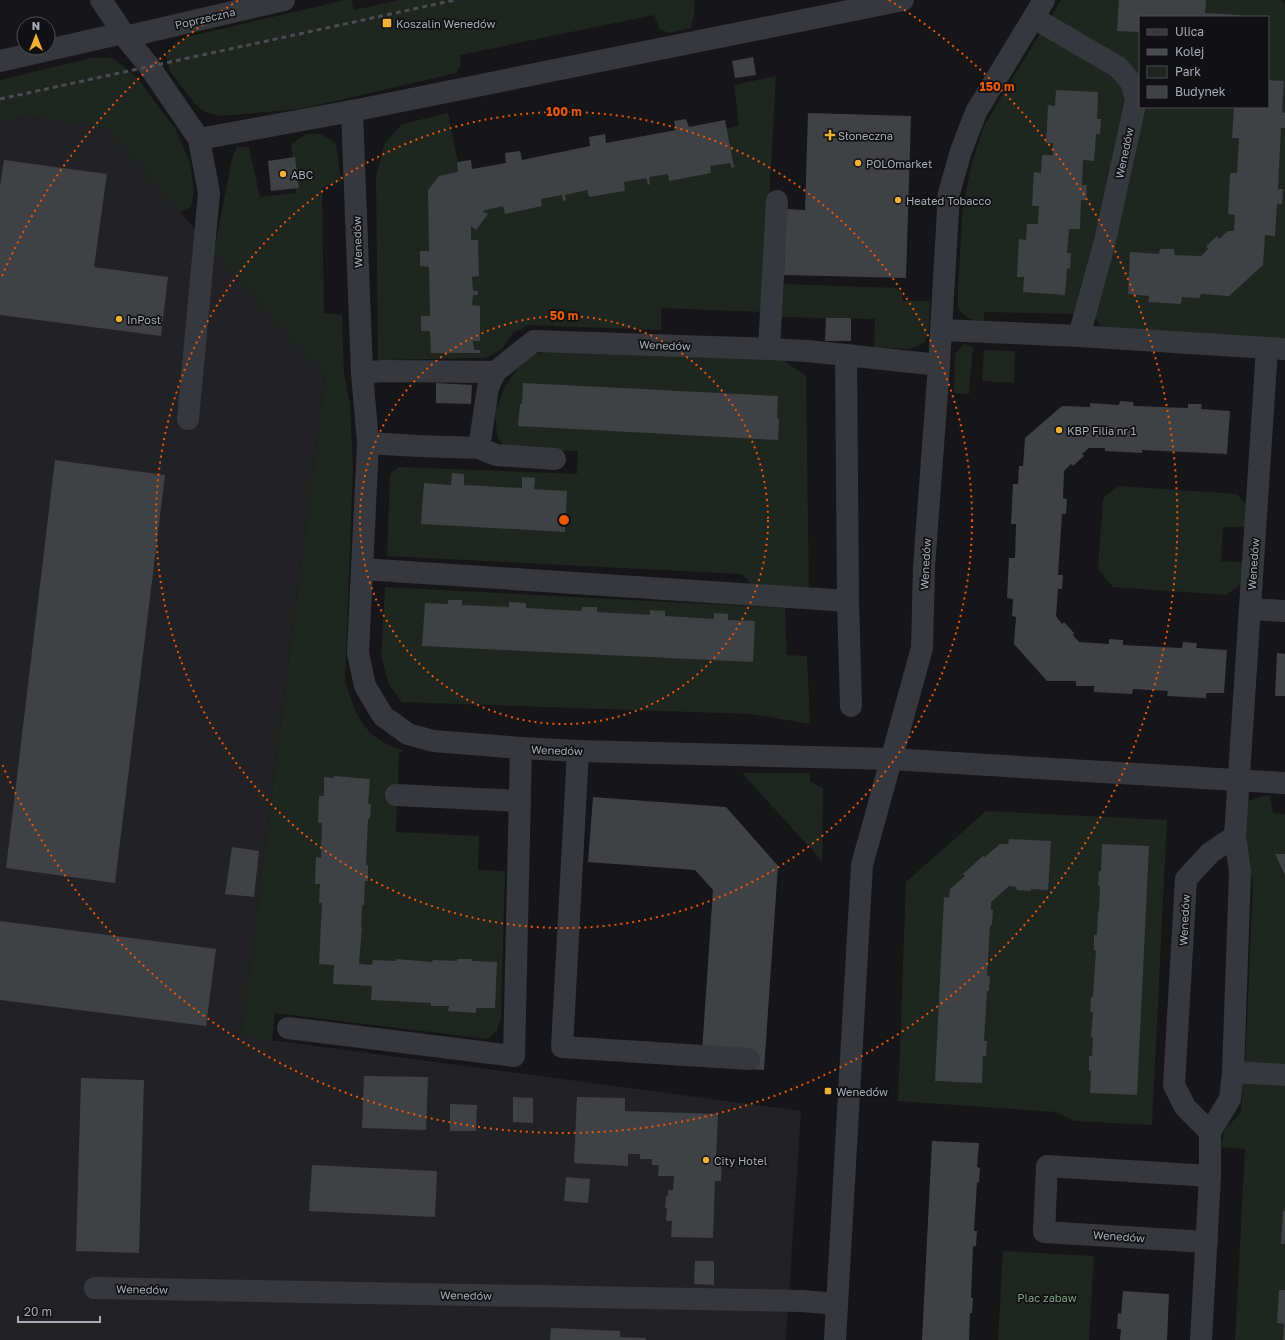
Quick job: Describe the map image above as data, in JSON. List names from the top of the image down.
{
  "streets": {
    "street": ["Poprzeczna", "Wenedów"]
  },
  "parks": ["Plac zabaw"],
  "places": {
    "transit": ["Koszalin Wenedów", "Wenedów"],
    "health": ["Słoneczna"],
    "other": [
      "POLOmarket",
      "ABC",
      "Heated Tobacco",
      "InPost",
      "KBP Filia nr 1",
      "City Hotel"
    ]
  },
  "legend": [
    "Ulica",
    "Kolej",
    "Park",
    "Budynek"
  ],
  "scale_bar": "20 m",
  "north": "top",
  "rings": ["150 m", "100 m", "50 m"]
}
